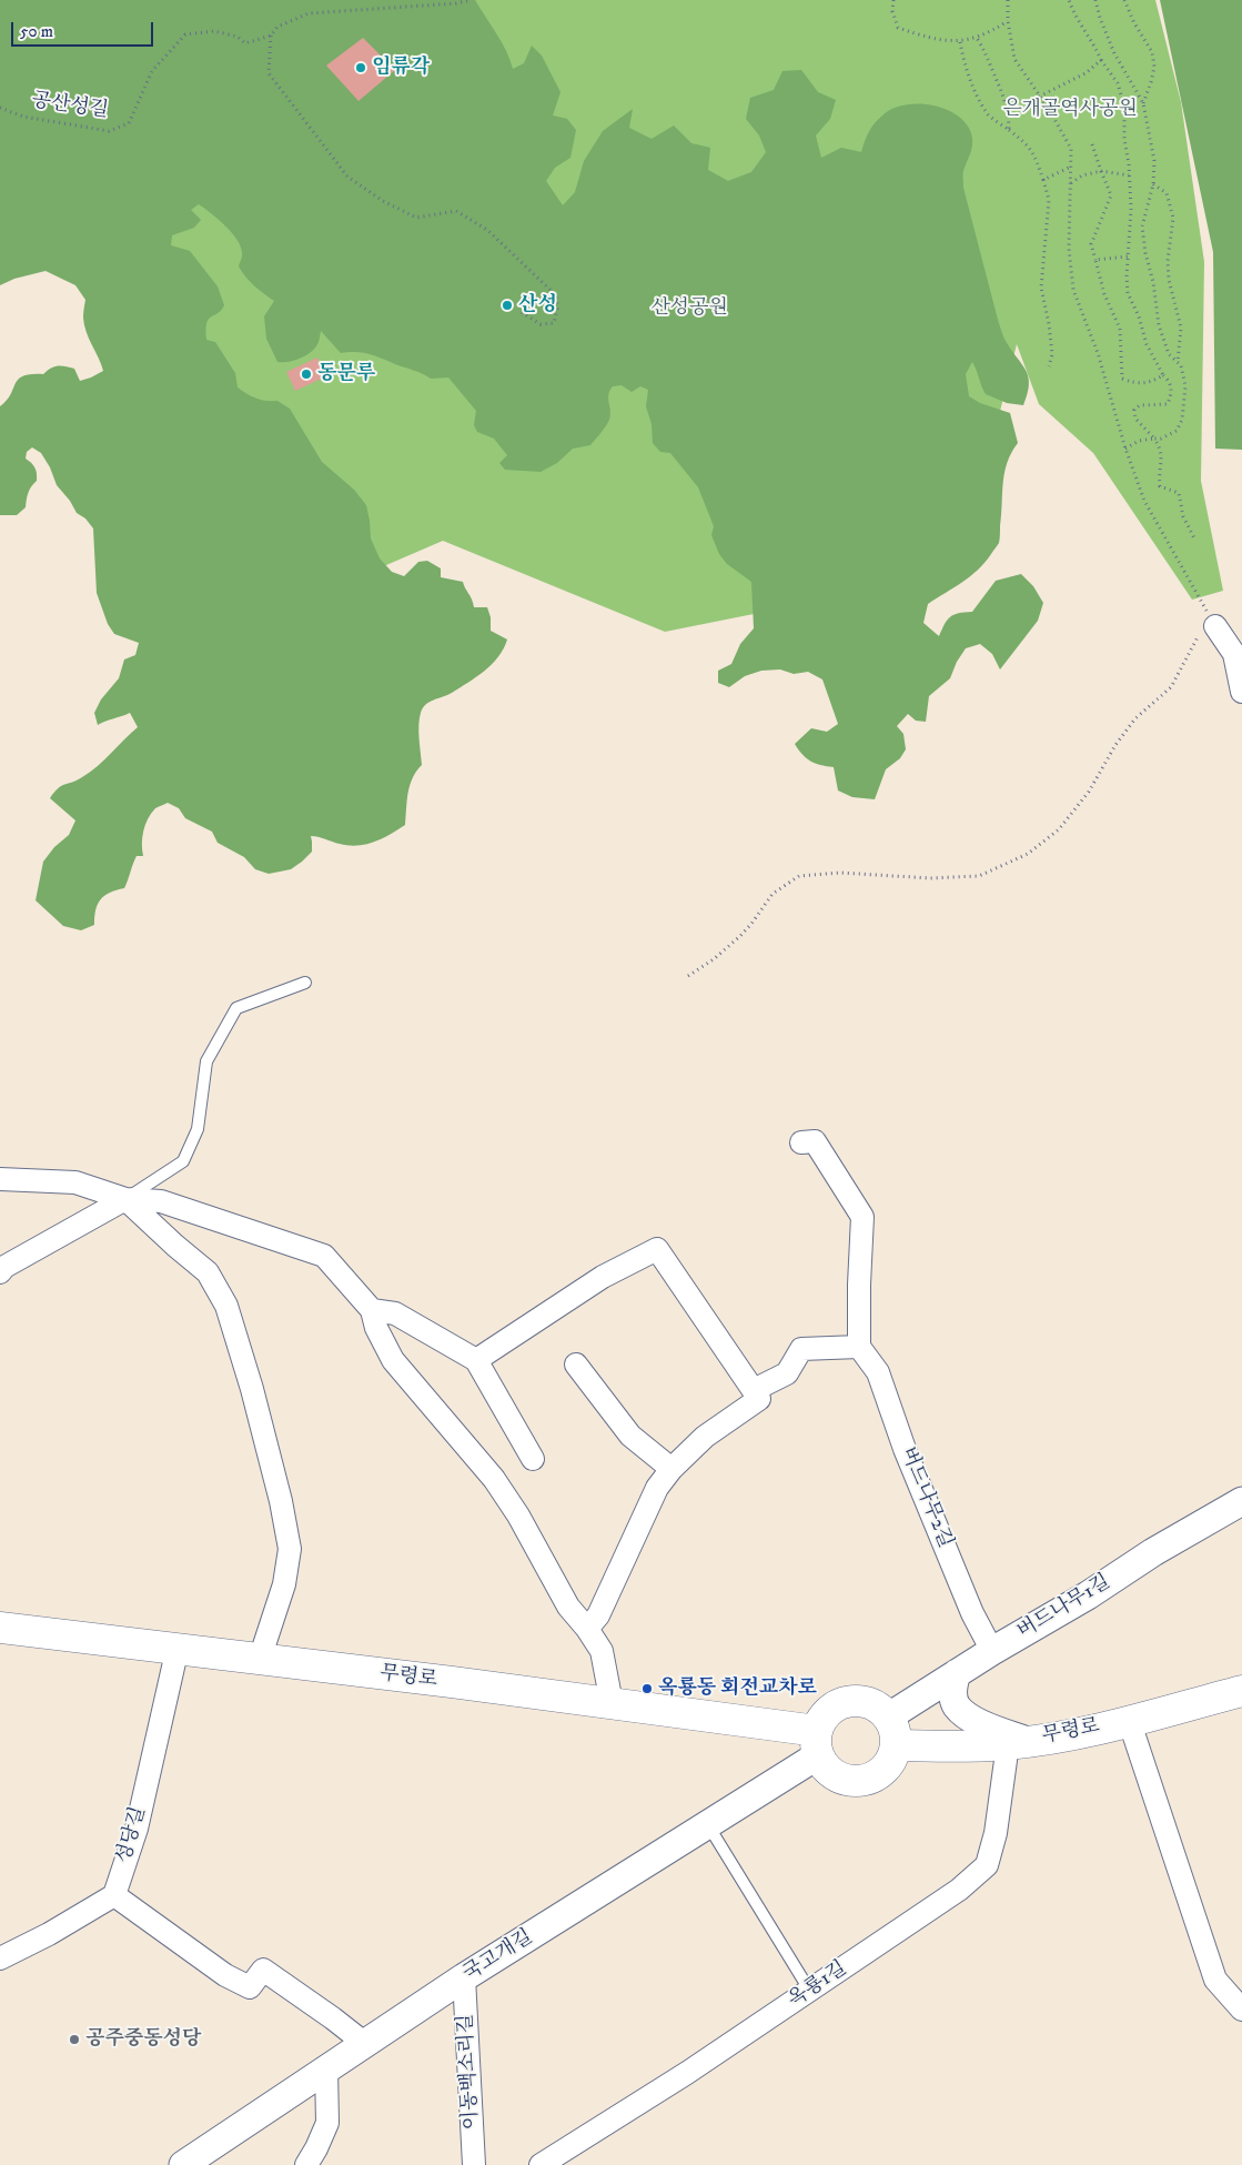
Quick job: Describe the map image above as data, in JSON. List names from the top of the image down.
{
  "streets": {
    "main road": ["무령로"],
    "street": [
      "버드나무2길",
      "버드나무1길",
      "성당길",
      "국고개길",
      "옥룡1길",
      "이동백소리길"
    ],
    "path": ["공산성길"]
  },
  "crossings": [
    ["버드나무2길", "버드나무1길"],
    ["버드나무1길", "무령로"],
    ["버드나무1길", "국고개길"],
    ["무령로", "성당길"],
    ["무령로", "국고개길"],
    ["무령로", "옥룡1길"],
    ["국고개길", "이동백소리길"]
  ],
  "parks": ["은개골역사공원", "산성공원"],
  "places": [
    "임류각",
    "산성",
    "동문루",
    "옥룡동 회전교차로",
    "공주중동성당"
  ],
  "scale_bar": "50 m"
}
